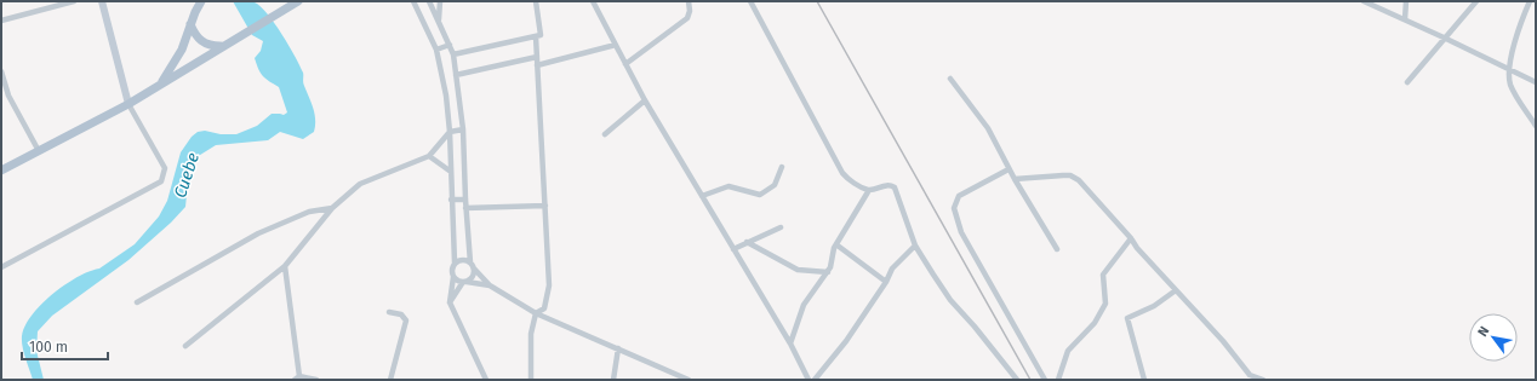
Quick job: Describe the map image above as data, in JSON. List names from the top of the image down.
{
  "water": ["Cuebe"],
  "scale_bar": "100 m",
  "north": "top left"
}
